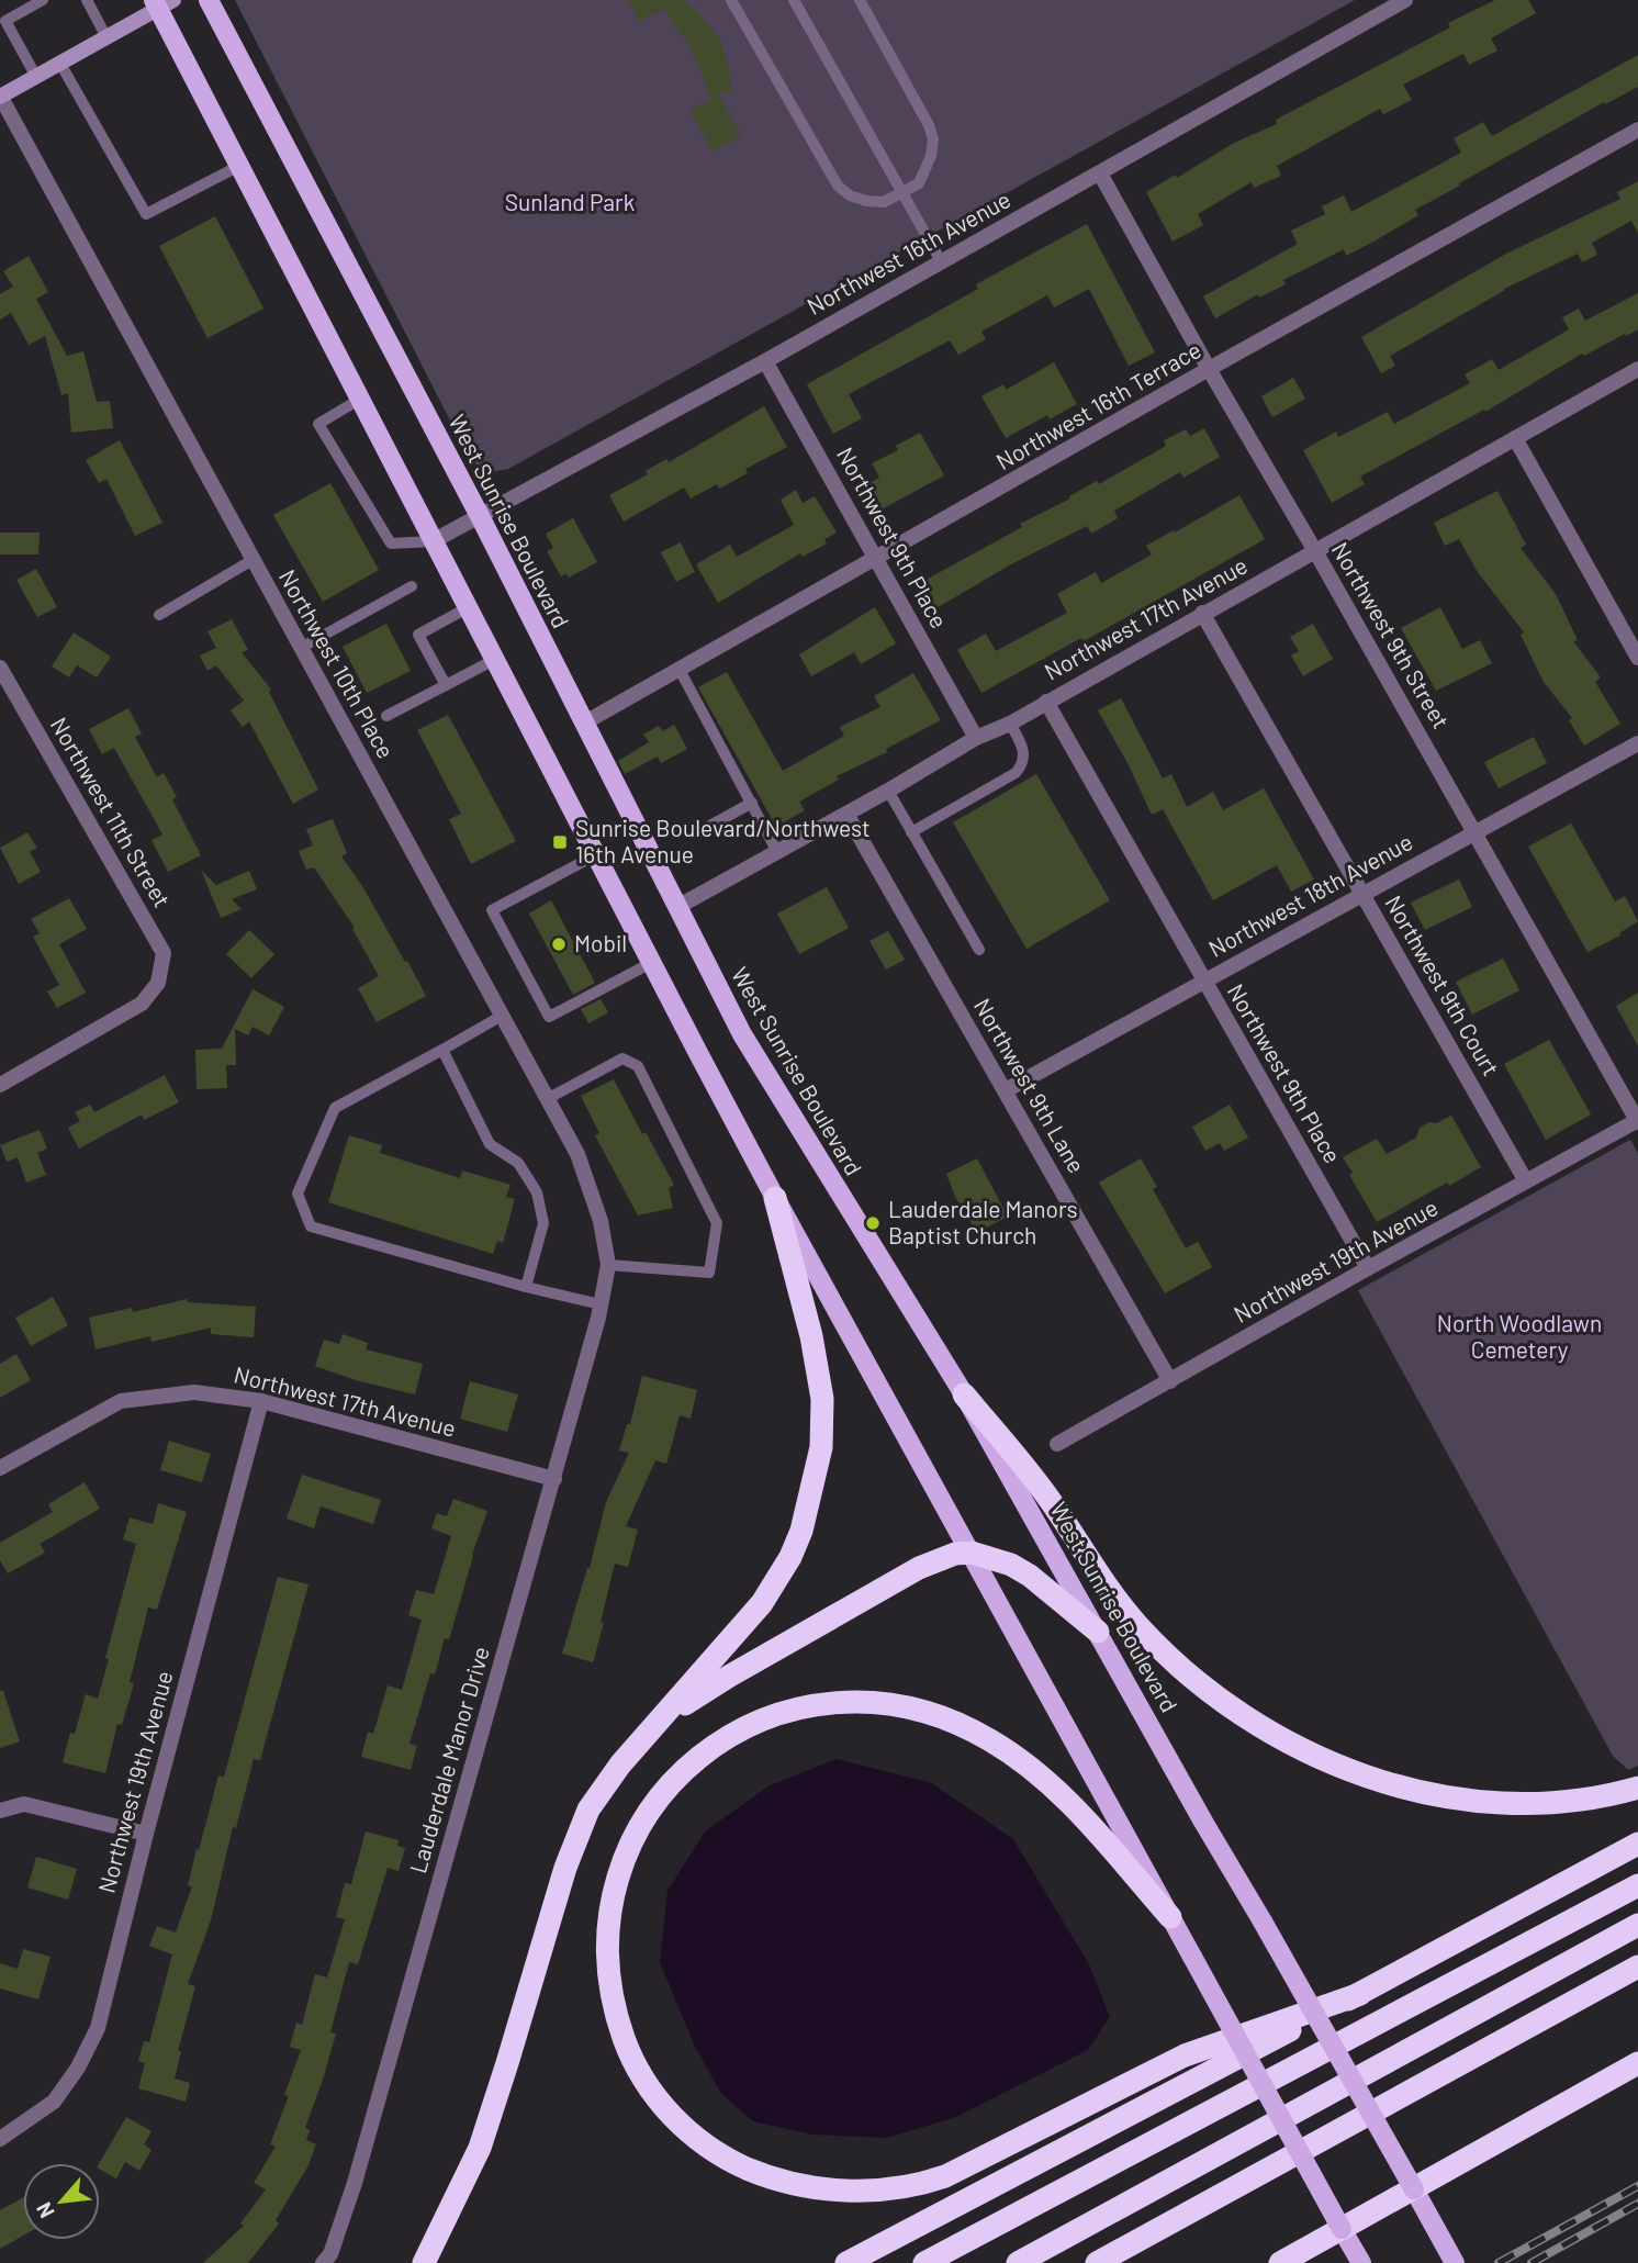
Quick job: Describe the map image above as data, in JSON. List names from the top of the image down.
{
  "streets": {
    "main road": ["West Sunrise Boulevard"],
    "street": [
      "Northwest 16th Avenue",
      "Northwest 16th Terrace",
      "Northwest 9th Place",
      "Northwest 17th Avenue",
      "Northwest 9th Street",
      "Northwest 10th Place",
      "Northwest 11th Street",
      "Northwest 18th Avenue",
      "Northwest 9th Court",
      "Northwest 9th Lane",
      "Northwest 19th Avenue",
      "Lauderdale Manor Drive"
    ]
  },
  "crossings": [
    ["Northwest 16th Avenue", "West Sunrise Boulevard"],
    ["Northwest 16th Avenue", "Northwest 9th Place"],
    ["Northwest 16th Avenue", "Northwest 9th Street"],
    ["Northwest 16th Terrace", "West Sunrise Boulevard"],
    ["Northwest 16th Terrace", "Northwest 9th Place"],
    ["Northwest 16th Terrace", "Northwest 9th Street"],
    ["West Sunrise Boulevard", "Northwest 17th Avenue"],
    ["Northwest 9th Place", "Northwest 17th Avenue"],
    ["Northwest 9th Place", "Northwest 18th Avenue"],
    ["Northwest 9th Place", "Northwest 19th Avenue"],
    ["Northwest 17th Avenue", "Northwest 9th Street"],
    ["Northwest 17th Avenue", "Northwest 9th Court"],
    ["Northwest 17th Avenue", "Northwest 9th Lane"],
    ["Northwest 17th Avenue", "Northwest 19th Avenue"],
    ["Northwest 17th Avenue", "Lauderdale Manor Drive"],
    ["Northwest 9th Street", "Northwest 18th Avenue"],
    ["Northwest 9th Street", "Northwest 19th Avenue"],
    ["Northwest 10th Place", "Lauderdale Manor Drive"],
    ["Northwest 18th Avenue", "Northwest 9th Court"],
    ["Northwest 18th Avenue", "Northwest 9th Lane"],
    ["Northwest 9th Court", "Northwest 19th Avenue"],
    ["Northwest 9th Lane", "Northwest 19th Avenue"]
  ],
  "parks": ["Sunland Park", "North Woodlawn Cemetery"],
  "places": {
    "transit": ["Sunrise Boulevard/Northwest 16th Avenue"],
    "other": ["Mobil", "Lauderdale Manors Baptist Church"]
  },
  "north": "bottom left"
}
